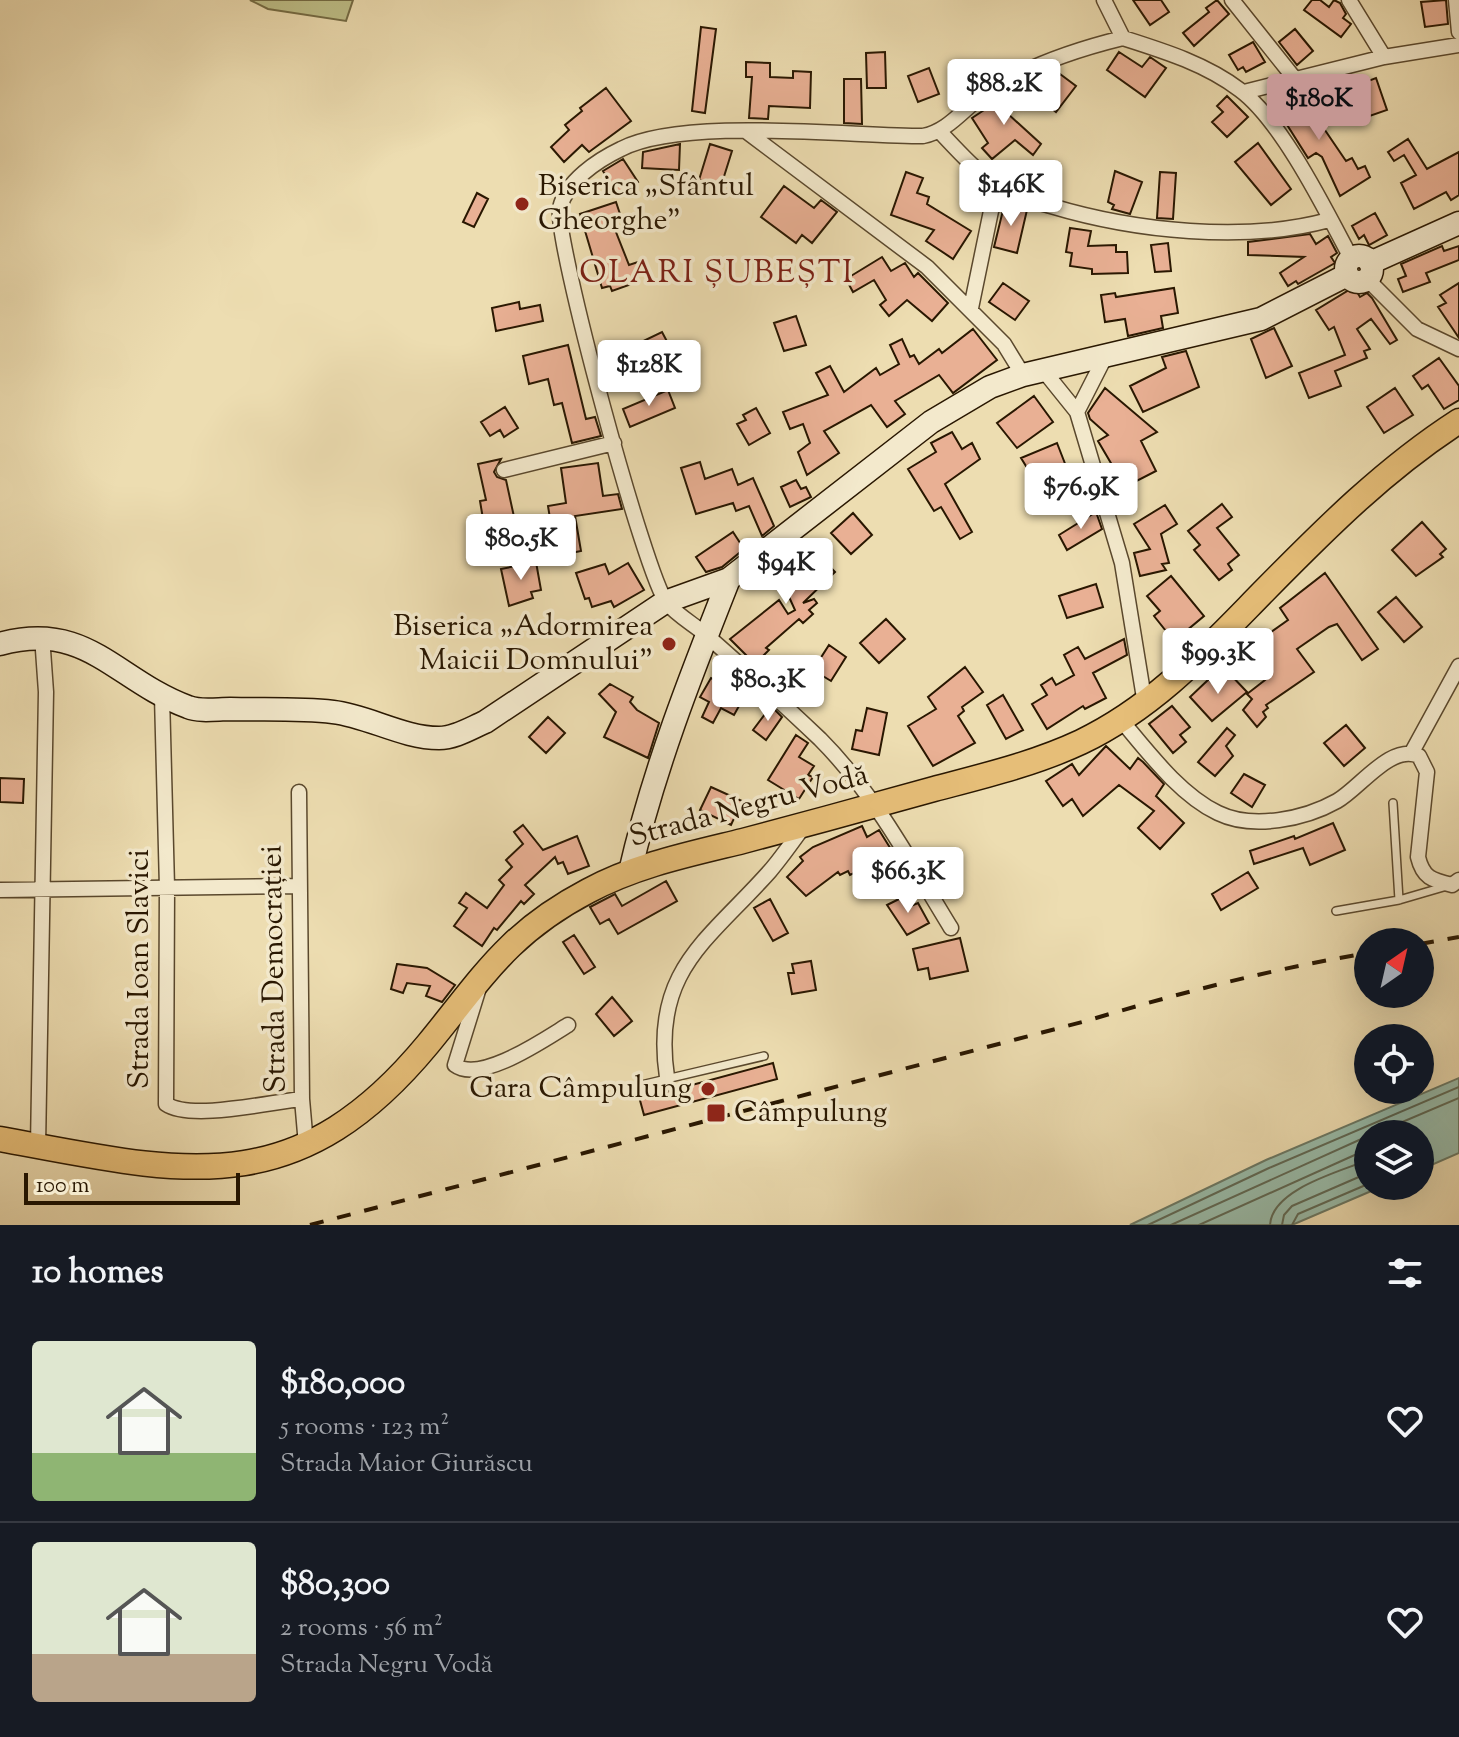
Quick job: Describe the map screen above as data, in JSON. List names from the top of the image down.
{
  "streets": {
    "main road": ["Strada Negru Vodă"],
    "street": ["Strada Ioan Slavici", "Strada Democrației"]
  },
  "crossings": [
    ["Strada Negru Vodă", "Strada Democrației"],
    ["Strada Ioan Slavici", "Strada Democrației"]
  ],
  "districts": ["OLARI ŞUBEŞTI"],
  "places": {
    "other": ["Biserica „Sfântul Gheorghe”", "Biserica „Adormirea Maicii Domnului”", "Gara Câmpulung"],
    "transit": ["Câmpulung"]
  },
  "scale_bar": "100 m",
  "north": "top right",
  "page": {
    "price": [
      "$88.2K",
      "$180K",
      "$146K",
      "$128K",
      "$76.9K",
      "$80.5K",
      "$94K",
      "$99.3K",
      "$80.3K",
      "$66.3K"
    ],
    "scale": "100 m",
    "heading": "10 homes",
    "list": [
      {
        "name": "$180,000",
        "note": "5 rooms · 123 m² · Strada Maior Giurăscu"
      },
      {
        "name": "$80,300",
        "note": "2 rooms · 56 m² · Strada Negru Vodă"
      }
    ]
  }
}
